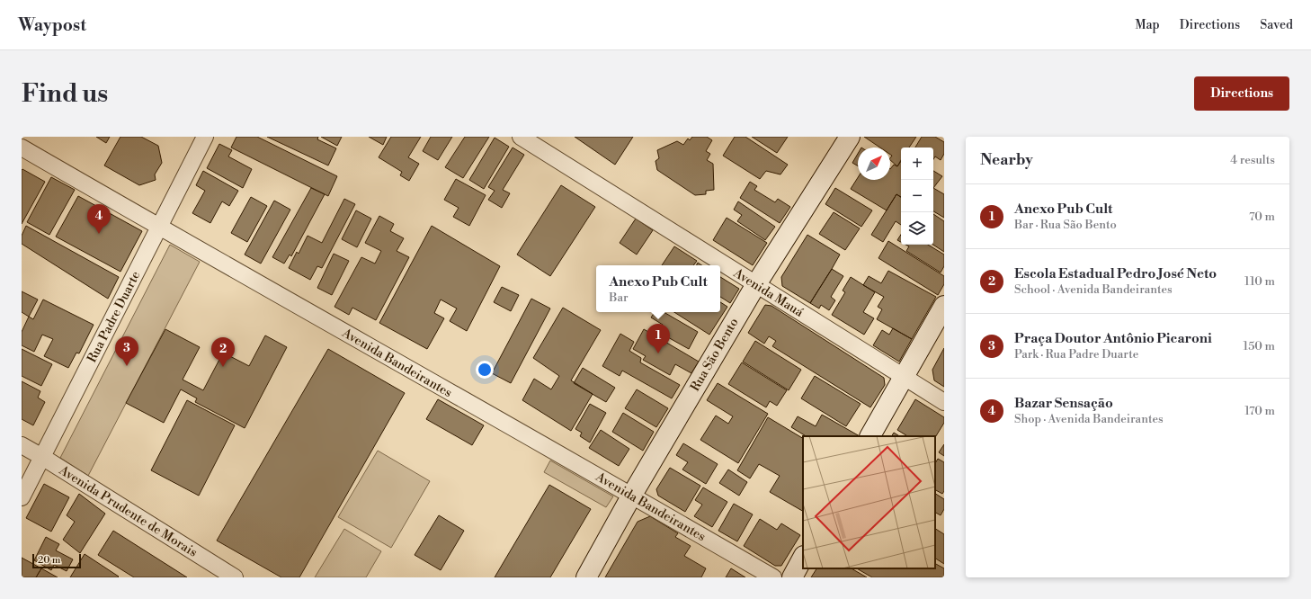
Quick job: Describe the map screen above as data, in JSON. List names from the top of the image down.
{
  "streets": {
    "street": [
      "Avenida Mauá",
      "Rua Padre Duarte",
      "Rua São Bento",
      "Avenida Bandeirantes",
      "Avenida Prudente de Morais"
    ]
  },
  "crossings": [
    ["Avenida Mauá", "Rua São Bento"],
    ["Rua Padre Duarte", "Avenida Bandeirantes"],
    ["Rua Padre Duarte", "Avenida Prudente de Morais"],
    ["Rua São Bento", "Avenida Bandeirantes"]
  ],
  "scale_bar": "20 m",
  "north": "top right",
  "page": {
    "header": "Waypost",
    "nav": ["Map", "Directions", "Saved"],
    "buttons": "Directions",
    "title": "Find us",
    "heading": ["Nearby", "4 results"],
    "map_buttons": ["+", "−"],
    "list": [
      {
        "mark": "1",
        "name": "Anexo Pub Cult",
        "note": "Bar · Rua São Bento",
        "value": "70 m"
      },
      {
        "mark": "2",
        "name": "Escola Estadual Pedro José Neto",
        "note": "School · Avenida Bandeirantes",
        "value": "110 m"
      },
      {
        "mark": "3",
        "name": "Praça Doutor Antônio Picaroni",
        "note": "Park · Rua Padre Duarte",
        "value": "150 m"
      },
      {
        "mark": "4",
        "name": "Bazar Sensação",
        "note": "Shop · Avenida Bandeirantes",
        "value": "170 m"
      }
    ],
    "pins": [
      "4",
      "1",
      "3",
      "2"
    ],
    "popup": ["Anexo Pub Cult", "Bar"],
    "scale": "20 m"
  }
}
